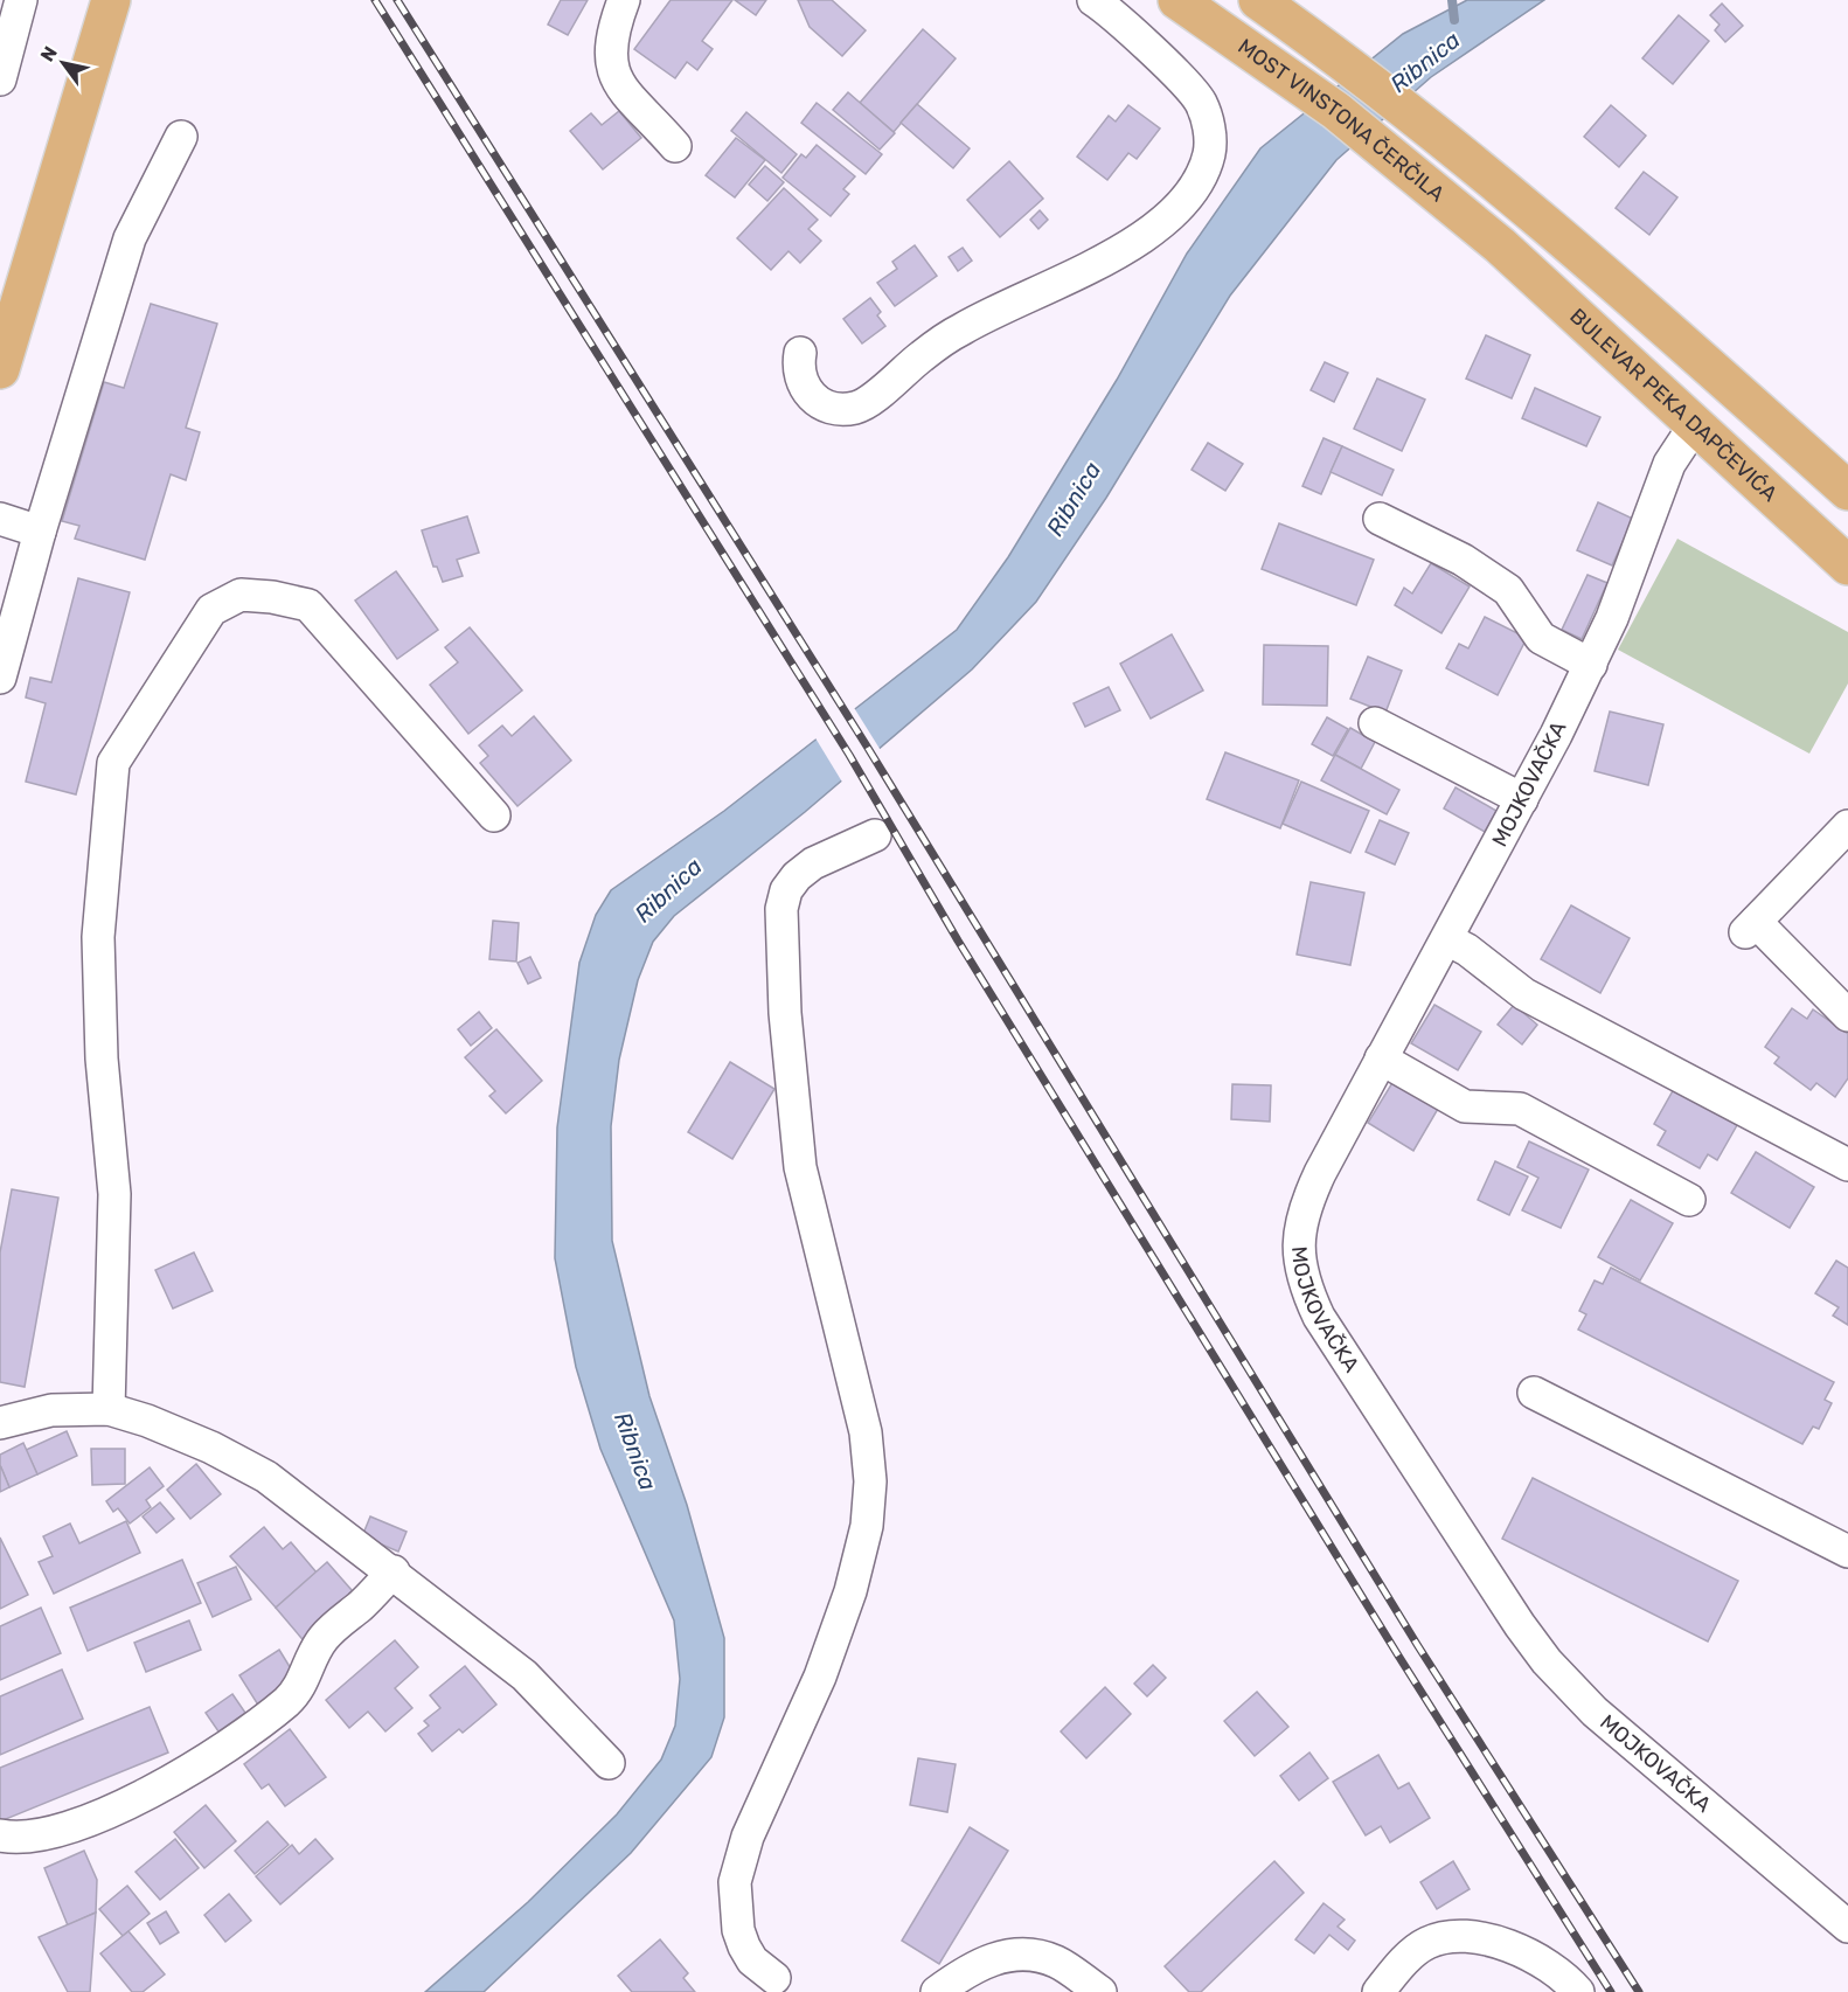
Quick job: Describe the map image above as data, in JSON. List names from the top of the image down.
{
  "streets": {
    "main road": ["MOST VINSTONA ČERČILA", "BULEVAR PEKA DAPČEVIĆA"],
    "street": ["MOJKOVAČKA"]
  },
  "crossings": [
    ["MOST VINSTONA ČERČILA", "BULEVAR PEKA DAPČEVIĆA"],
    ["BULEVAR PEKA DAPČEVIĆA", "MOJKOVAČKA"]
  ],
  "water": ["Ribnica"],
  "north": "top left"
}
